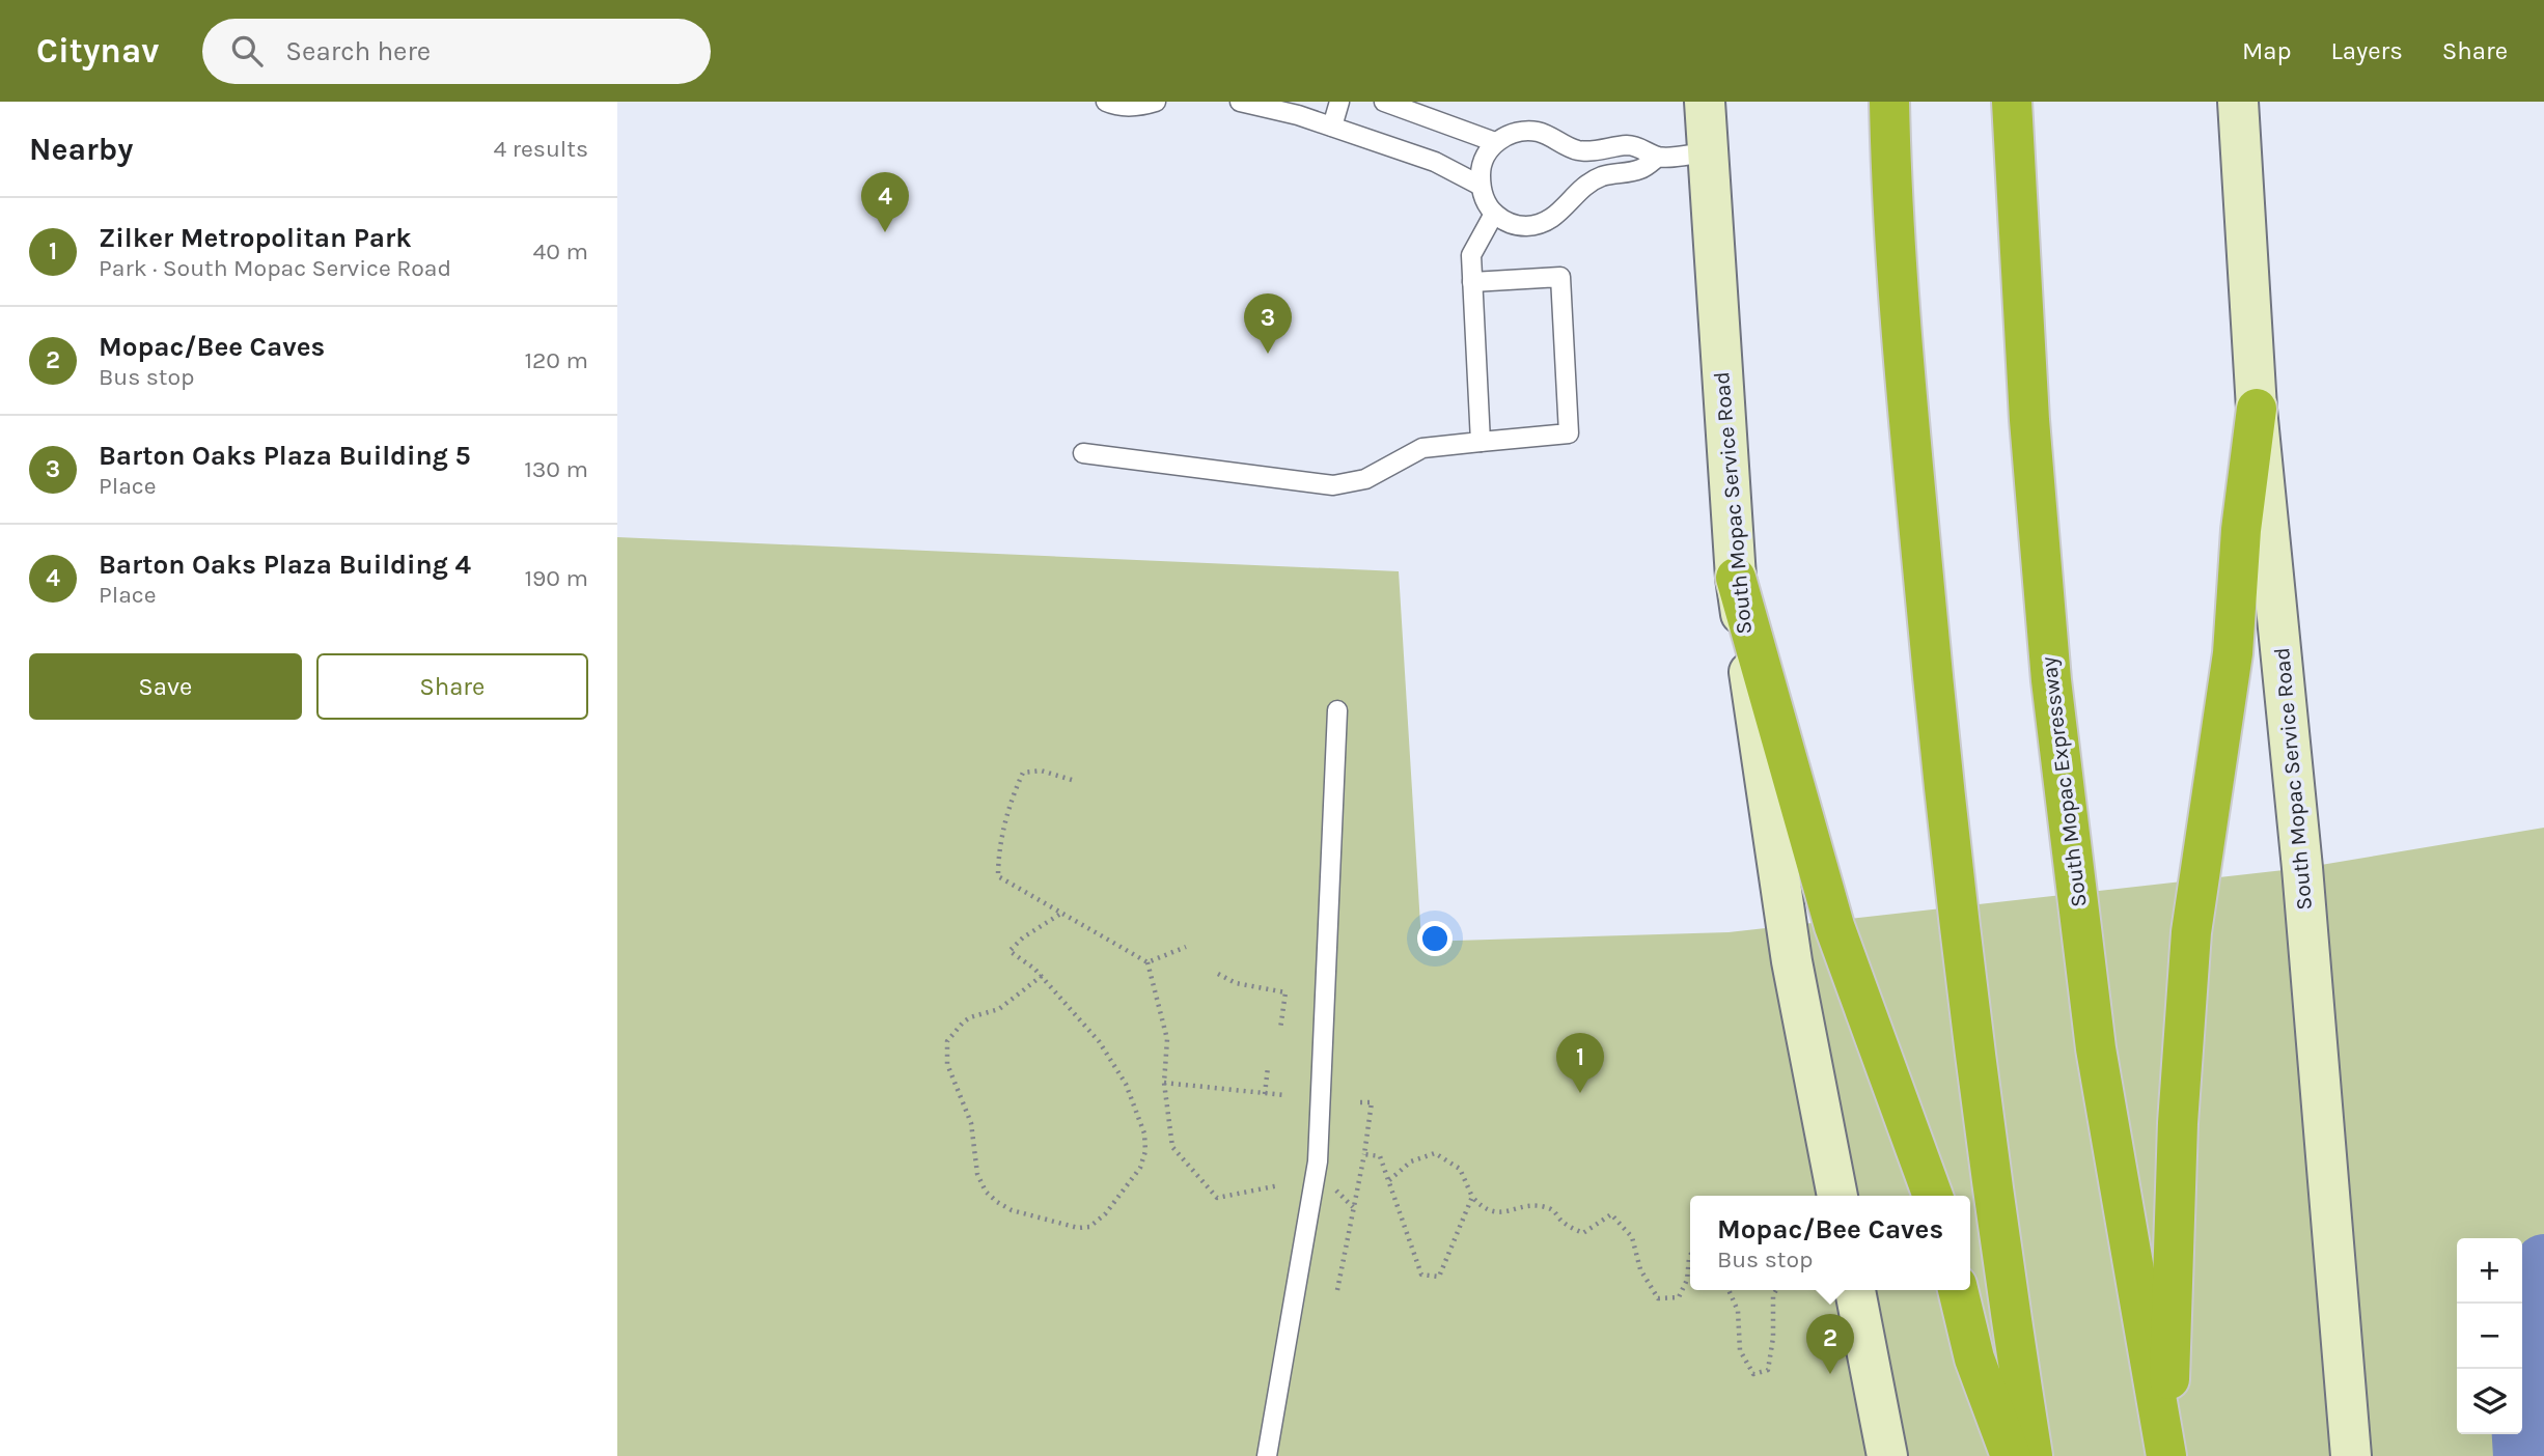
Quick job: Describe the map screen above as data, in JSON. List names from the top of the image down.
{
  "streets": {
    "highway": ["South Mopac Expressway"],
    "main road": ["South Mopac Service Road"]
  },
  "page": {
    "header": "Citynav",
    "search": "Search here",
    "nav": ["Map", "Layers", "Share"],
    "heading": ["Nearby", "4 results"],
    "pins": [
      "4",
      "3",
      "1",
      "2"
    ],
    "list": [
      {
        "mark": "1",
        "name": "Zilker Metropolitan Park",
        "note": "Park · South Mopac Service Road",
        "value": "40 m"
      },
      {
        "mark": "2",
        "name": "Mopac/Bee Caves",
        "note": "Bus stop",
        "value": "120 m"
      },
      {
        "mark": "3",
        "name": "Barton Oaks Plaza Building 5",
        "note": "Place",
        "value": "130 m"
      },
      {
        "mark": "4",
        "name": "Barton Oaks Plaza Building 4",
        "note": "Place",
        "value": "190 m"
      }
    ],
    "buttons": ["Save", "Share"],
    "popup": ["Mopac/Bee Caves", "Bus stop"],
    "map_buttons": ["+", "−"]
  }
}
